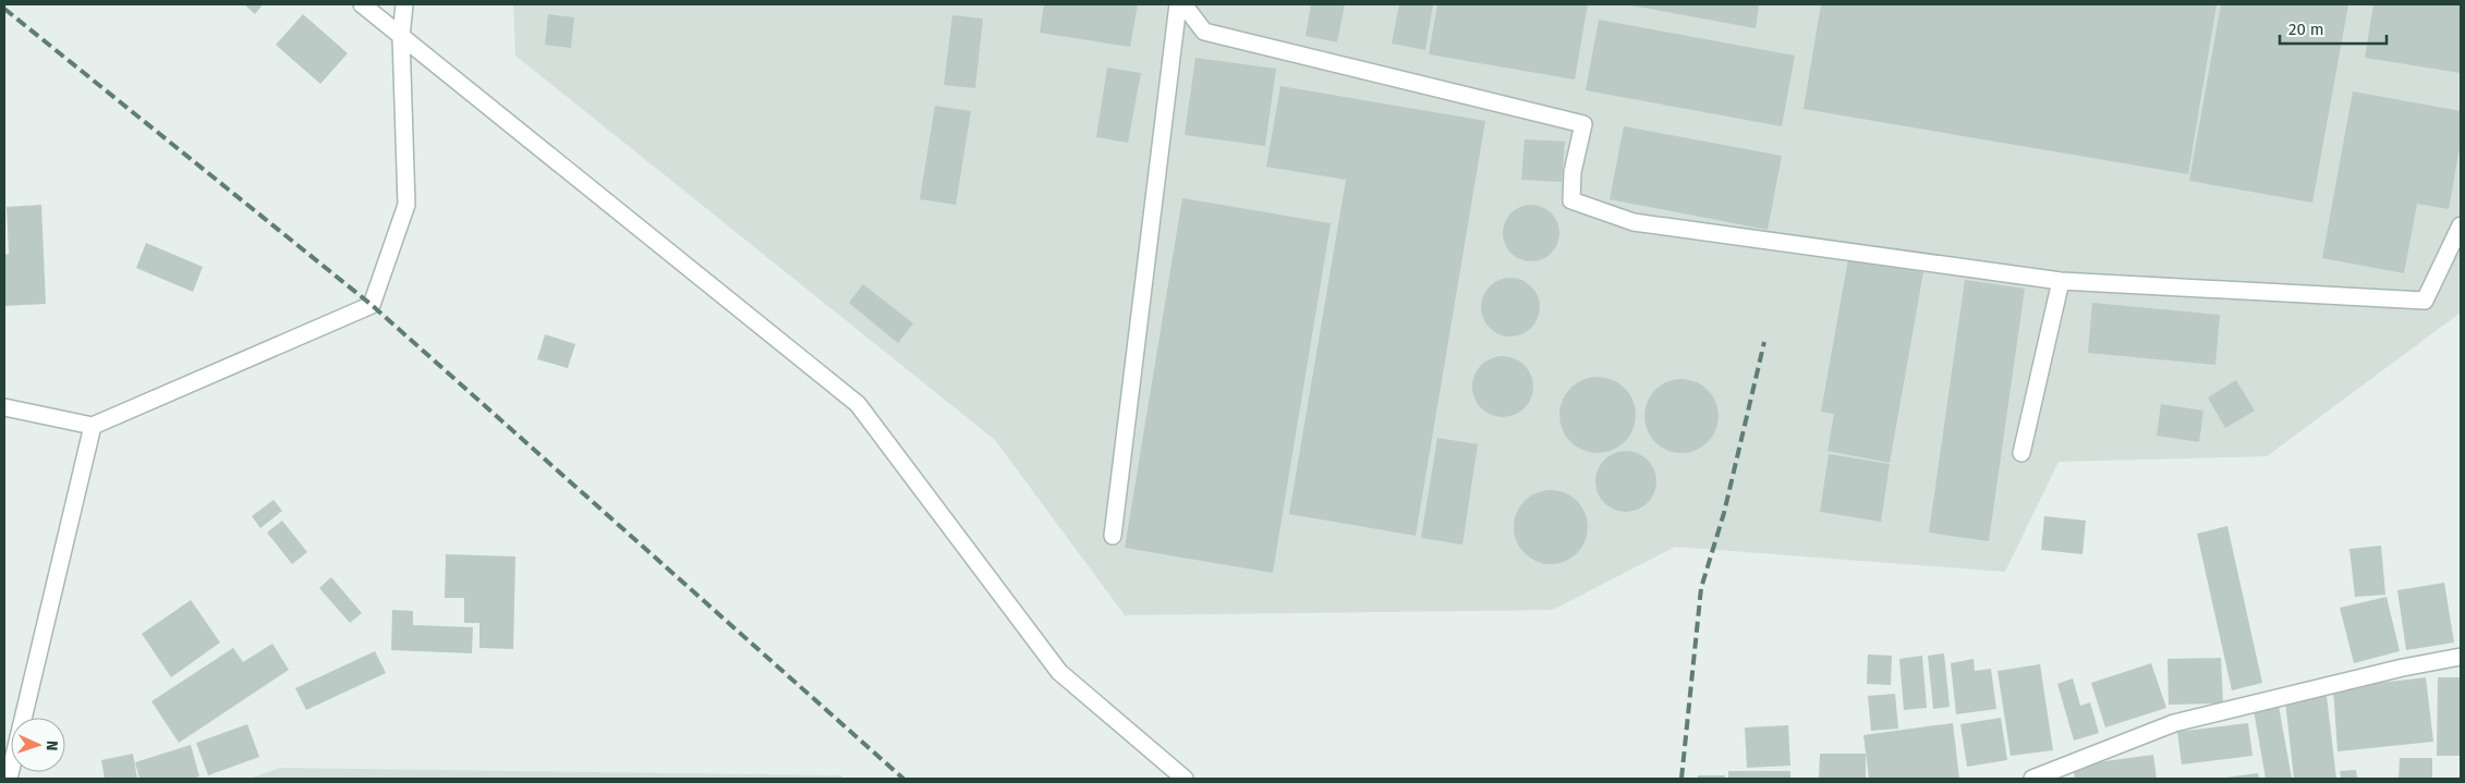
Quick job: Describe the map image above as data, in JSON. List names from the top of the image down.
{
  "scale_bar": "20 m",
  "north": "right"
}
